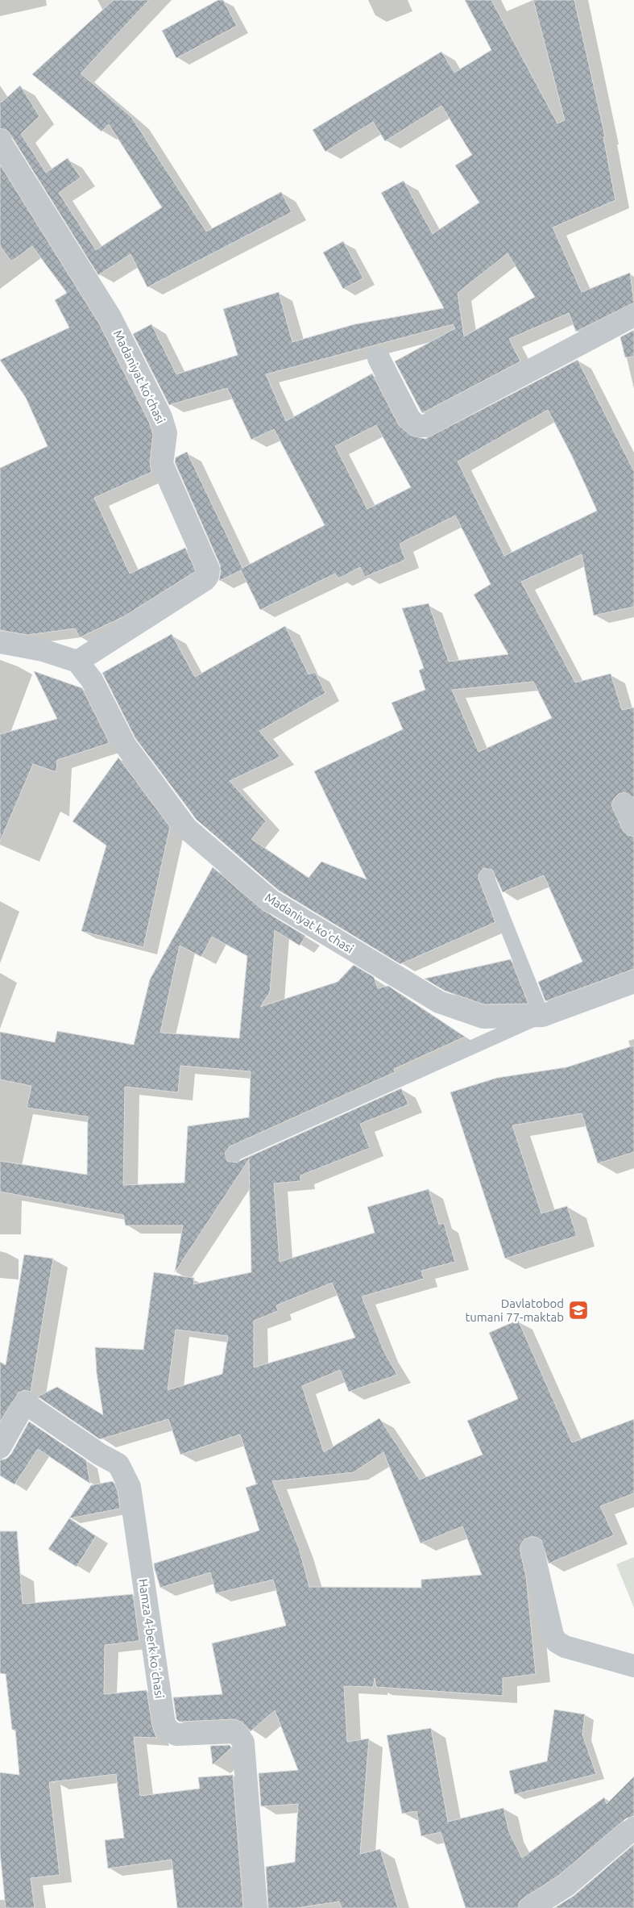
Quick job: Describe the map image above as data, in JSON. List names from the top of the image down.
{
  "streets": {
    "street": ["Madaniyat koʻchasi", "Hamza 4-berk koʼchasi"]
  },
  "places": {
    "school or university": ["Davlatobod tumani 77-maktab"]
  }
}
